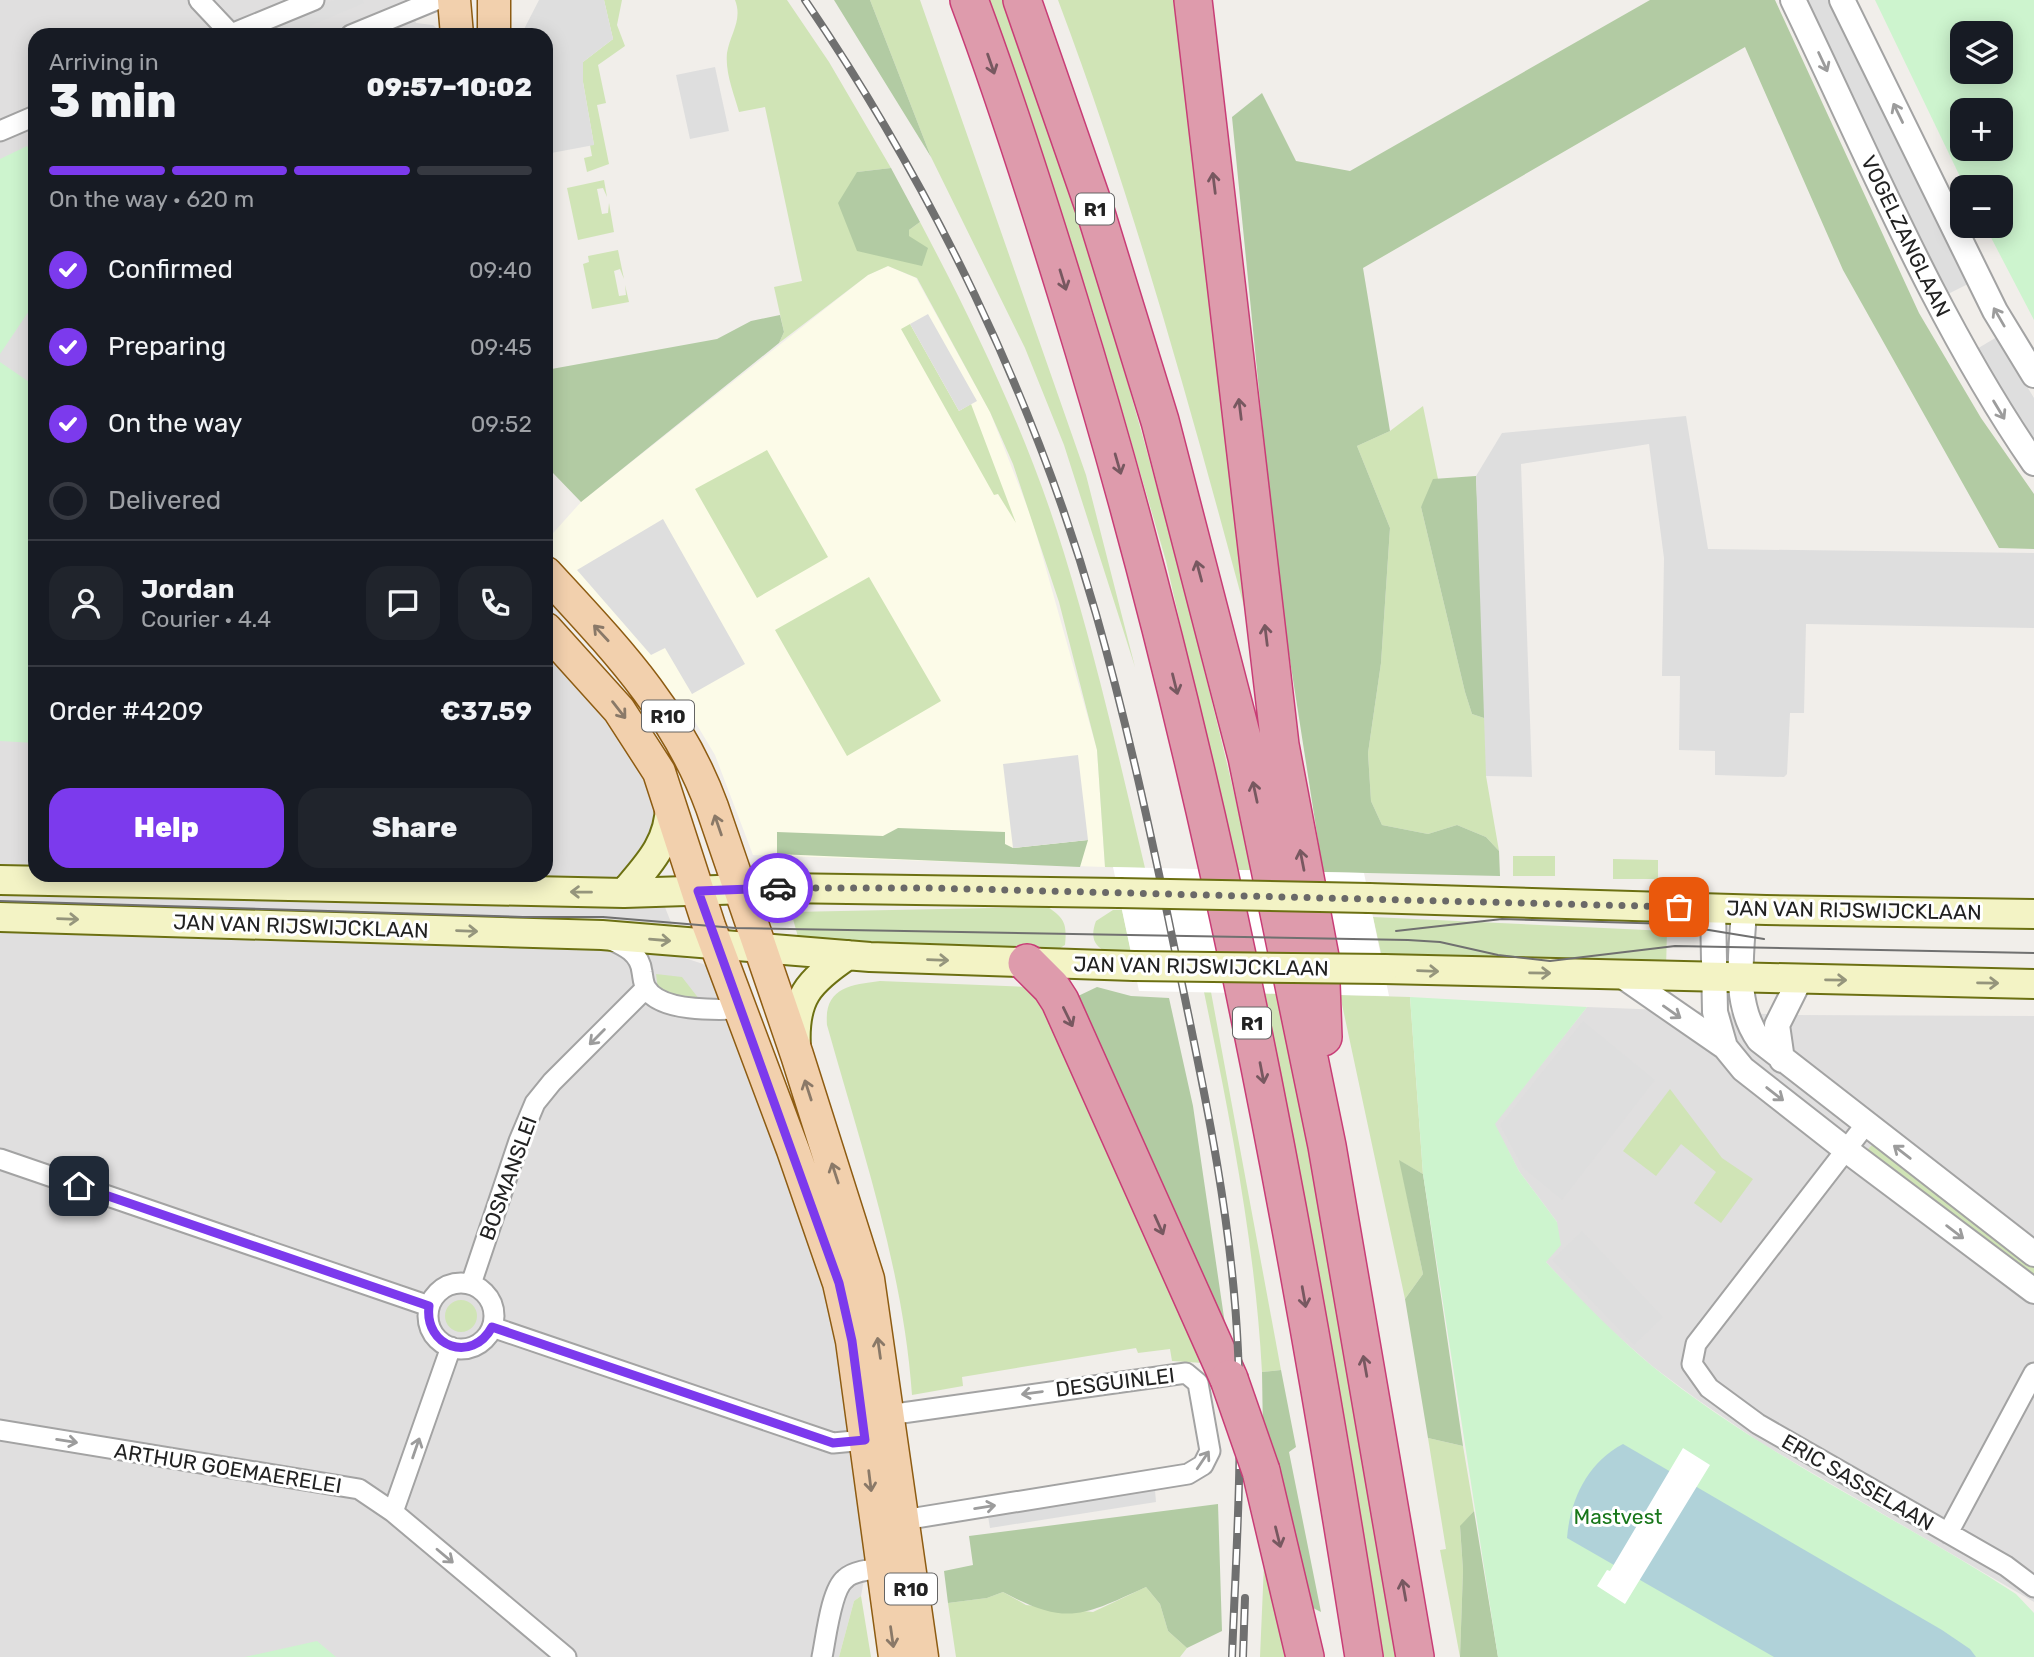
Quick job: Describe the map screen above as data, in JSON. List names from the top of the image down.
{
  "streets": {
    "highway": ["R1"],
    "main road": ["R10", "JAN VAN RIJSWIJCKLAAN"],
    "street": [
      "VOGELZANGLAAN",
      "BOSMANSLEI",
      "DESGUINLEI",
      "ARTHUR GOEMAERELEI",
      "ERIC SASSELAAN"
    ]
  },
  "crossings": [
    ["R10", "JAN VAN RIJSWIJCKLAAN"],
    ["R10", "DESGUINLEI"],
    ["JAN VAN RIJSWIJCKLAAN", "BOSMANSLEI"]
  ],
  "one_way": ["BOSMANSLEI", "ARTHUR GOEMAERELEI"],
  "parks": ["Mastvest"],
  "page": {
    "map_buttons": ["+", "−"],
    "heading": ["3 min", "Arriving in", "09:57–10:02"],
    "panel": [
      "Jordan",
      "Courier · 4.4",
      "Order #4209",
      "€37.59"
    ],
    "bar": "On the way · 620 m",
    "list": [
      ["Confirmed", "09:40"],
      ["Preparing", "09:45"],
      ["On the way", "09:52"],
      "Delivered"
    ],
    "buttons": ["Help", "Share"]
  }
}
